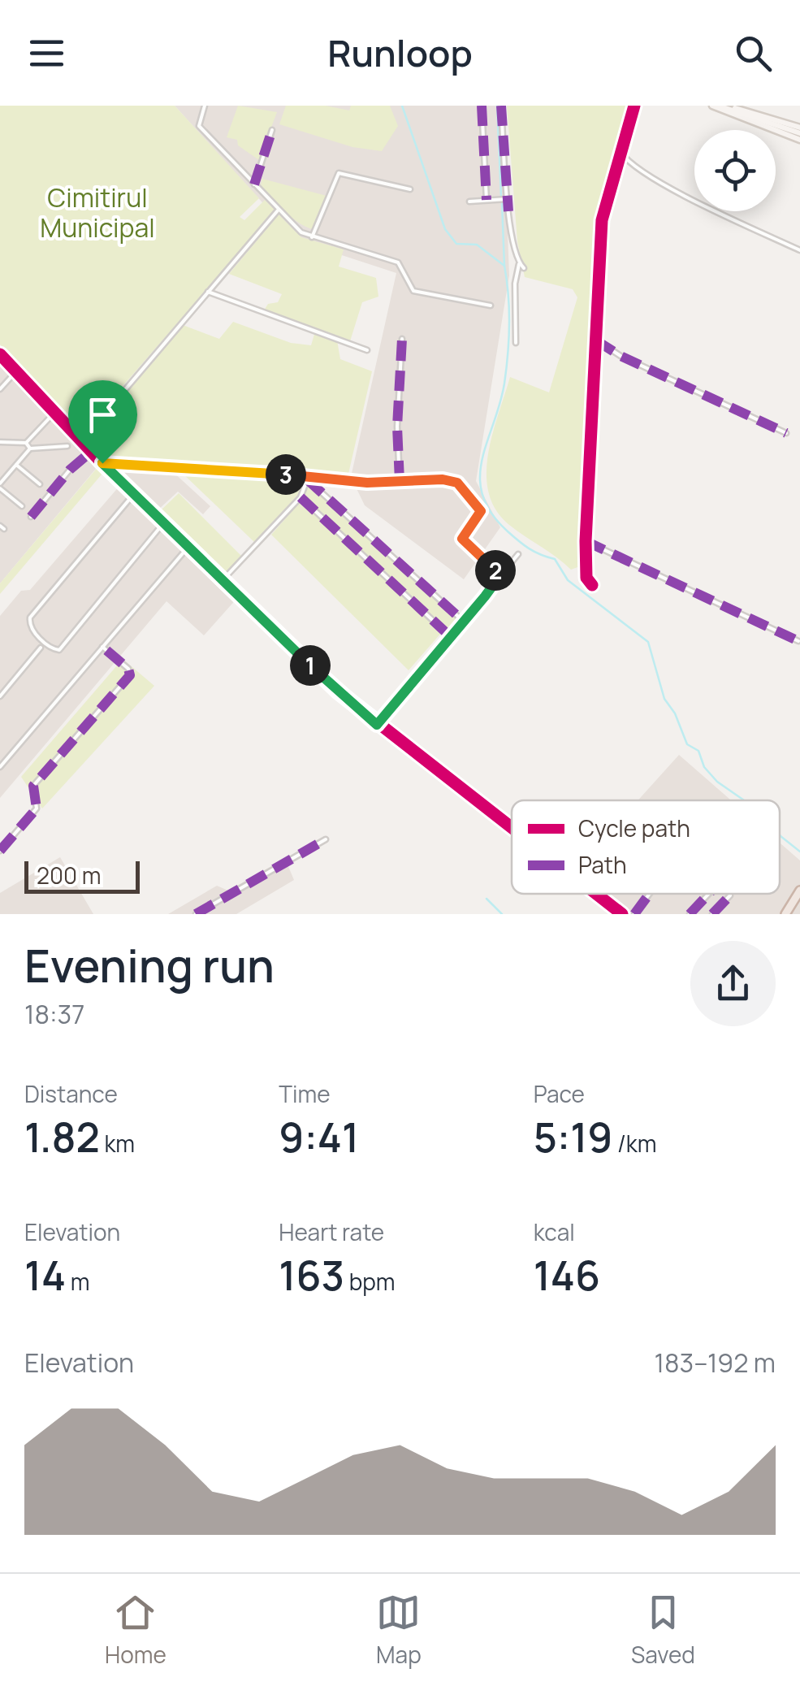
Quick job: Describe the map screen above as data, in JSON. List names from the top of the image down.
{
  "parks": ["Cimitirul Municipal"],
  "legend": ["Cycle path", "Path"],
  "scale_bar": "200 m",
  "page": {
    "header": "Runloop",
    "pins": ["3", "2", "1"],
    "scale": "200 m",
    "heading": ["Evening run", "18:37"],
    "stats": [
      ["Distance", "1.82 km"],
      ["Time", "9:41"],
      ["Pace", "5:19 /km"],
      ["Elevation", "14 m"],
      ["Heart rate", "163 bpm"],
      ["kcal", "146"]
    ],
    "chart": ["Elevation", "183–192 m"],
    "tabs": ["Home", "Map", "Saved"]
  }
}
